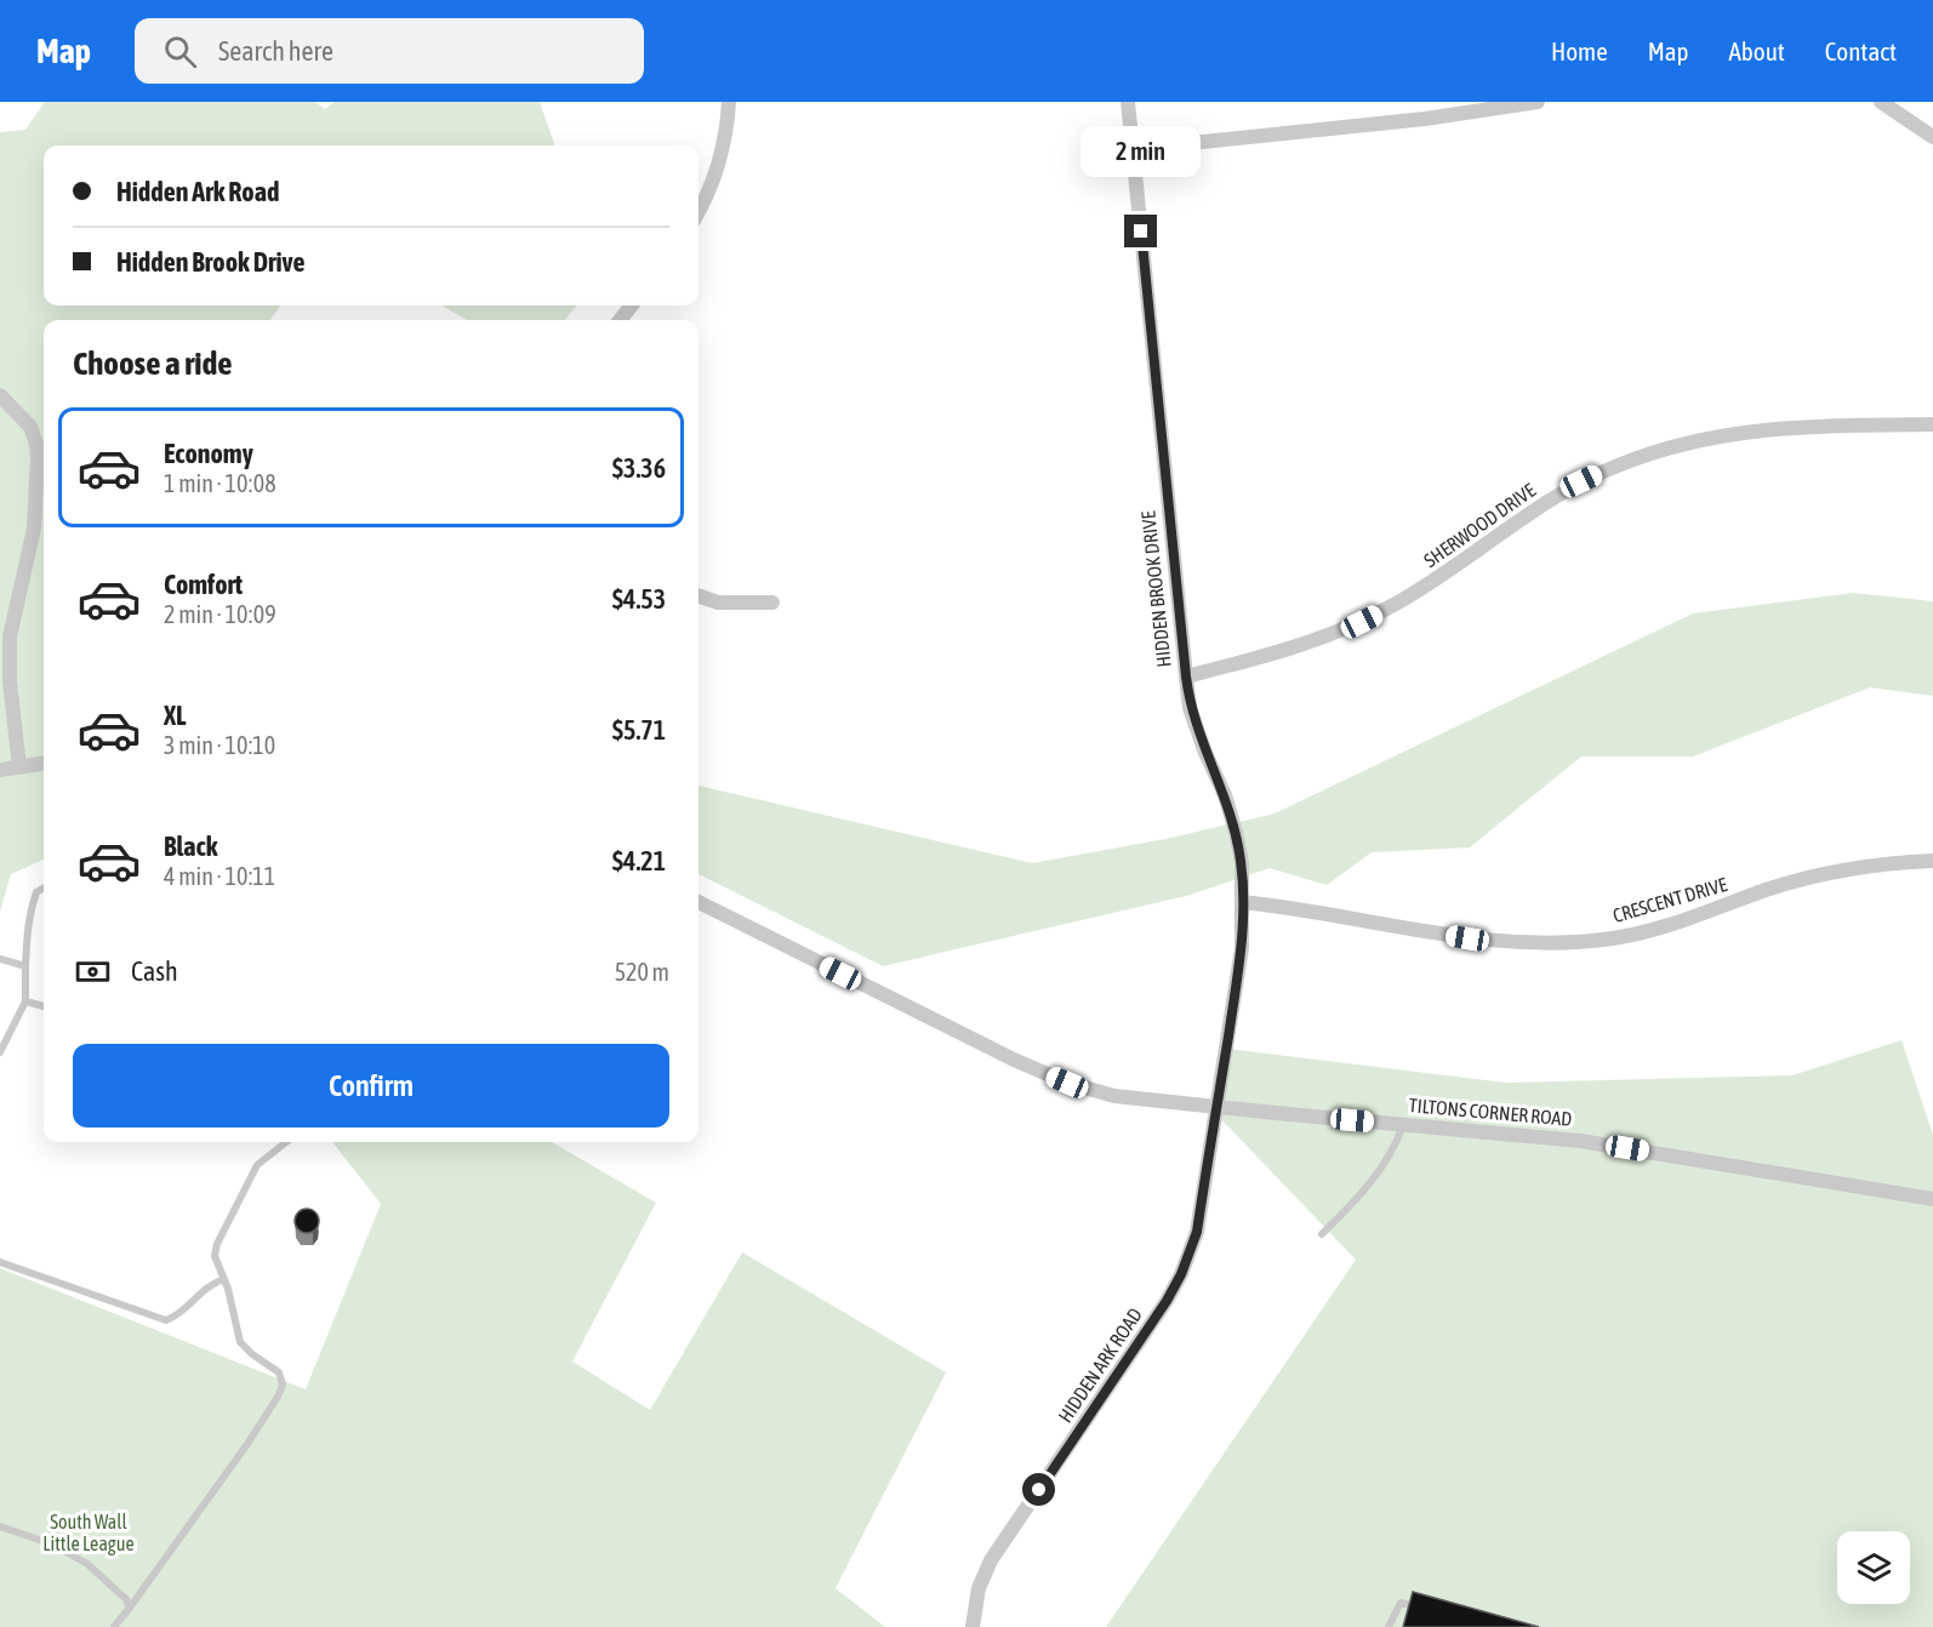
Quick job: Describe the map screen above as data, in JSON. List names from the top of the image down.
{
  "streets": {
    "street": [
      "SHERWOOD DRIVE",
      "HIDDEN BROOK DRIVE",
      "CRESCENT DRIVE",
      "TILTONS CORNER ROAD",
      "HIDDEN ARK ROAD"
    ]
  },
  "crossings": [
    ["SHERWOOD DRIVE", "HIDDEN BROOK DRIVE"],
    ["HIDDEN BROOK DRIVE", "CRESCENT DRIVE"],
    ["HIDDEN BROOK DRIVE", "TILTONS CORNER ROAD"],
    ["HIDDEN BROOK DRIVE", "HIDDEN ARK ROAD"],
    ["TILTONS CORNER ROAD", "HIDDEN ARK ROAD"]
  ],
  "parks": ["South Wall Little League"],
  "page": {
    "header": "Map",
    "search": "Search here",
    "nav": [
      "Home",
      "Map",
      "About",
      "Contact"
    ],
    "bubble": "2 min",
    "banner": ["Hidden Ark Road", "Hidden Brook Drive"],
    "heading": "Choose a ride",
    "list": [
      {
        "name": "Economy",
        "note": "1 min · 10:08",
        "value": "$3.36"
      },
      {
        "name": "Comfort",
        "note": "2 min · 10:09",
        "value": "$4.53"
      },
      {
        "name": "XL",
        "note": "3 min · 10:10",
        "value": "$5.71"
      },
      {
        "name": "Black",
        "note": "4 min · 10:11",
        "value": "$4.21"
      }
    ],
    "pay": ["Cash", "520 m"],
    "buttons": "Confirm"
  }
}
